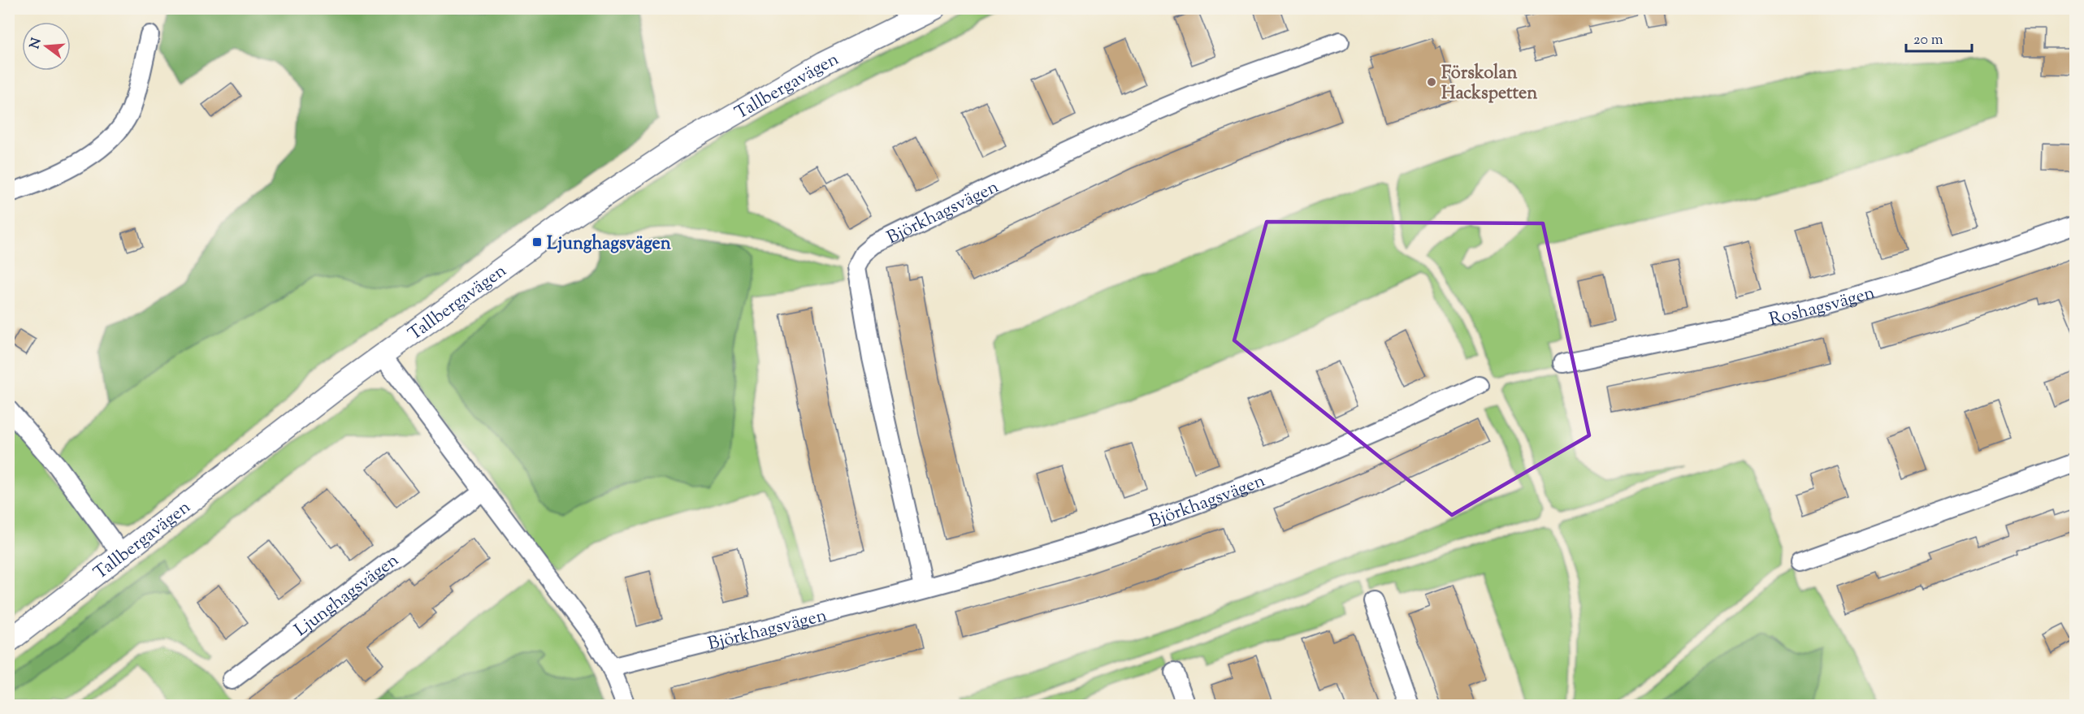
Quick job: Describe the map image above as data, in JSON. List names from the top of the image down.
{
  "streets": {
    "street": [
      "Tallbergavägen",
      "Björkhagsvägen",
      "Roshagsvägen",
      "Ljunghagsvägen"
    ]
  },
  "places": {
    "other": ["Förskolan Hackspetten"],
    "transit": ["Ljunghagsvägen"]
  },
  "scale_bar": "20 m",
  "north": "left"
}
